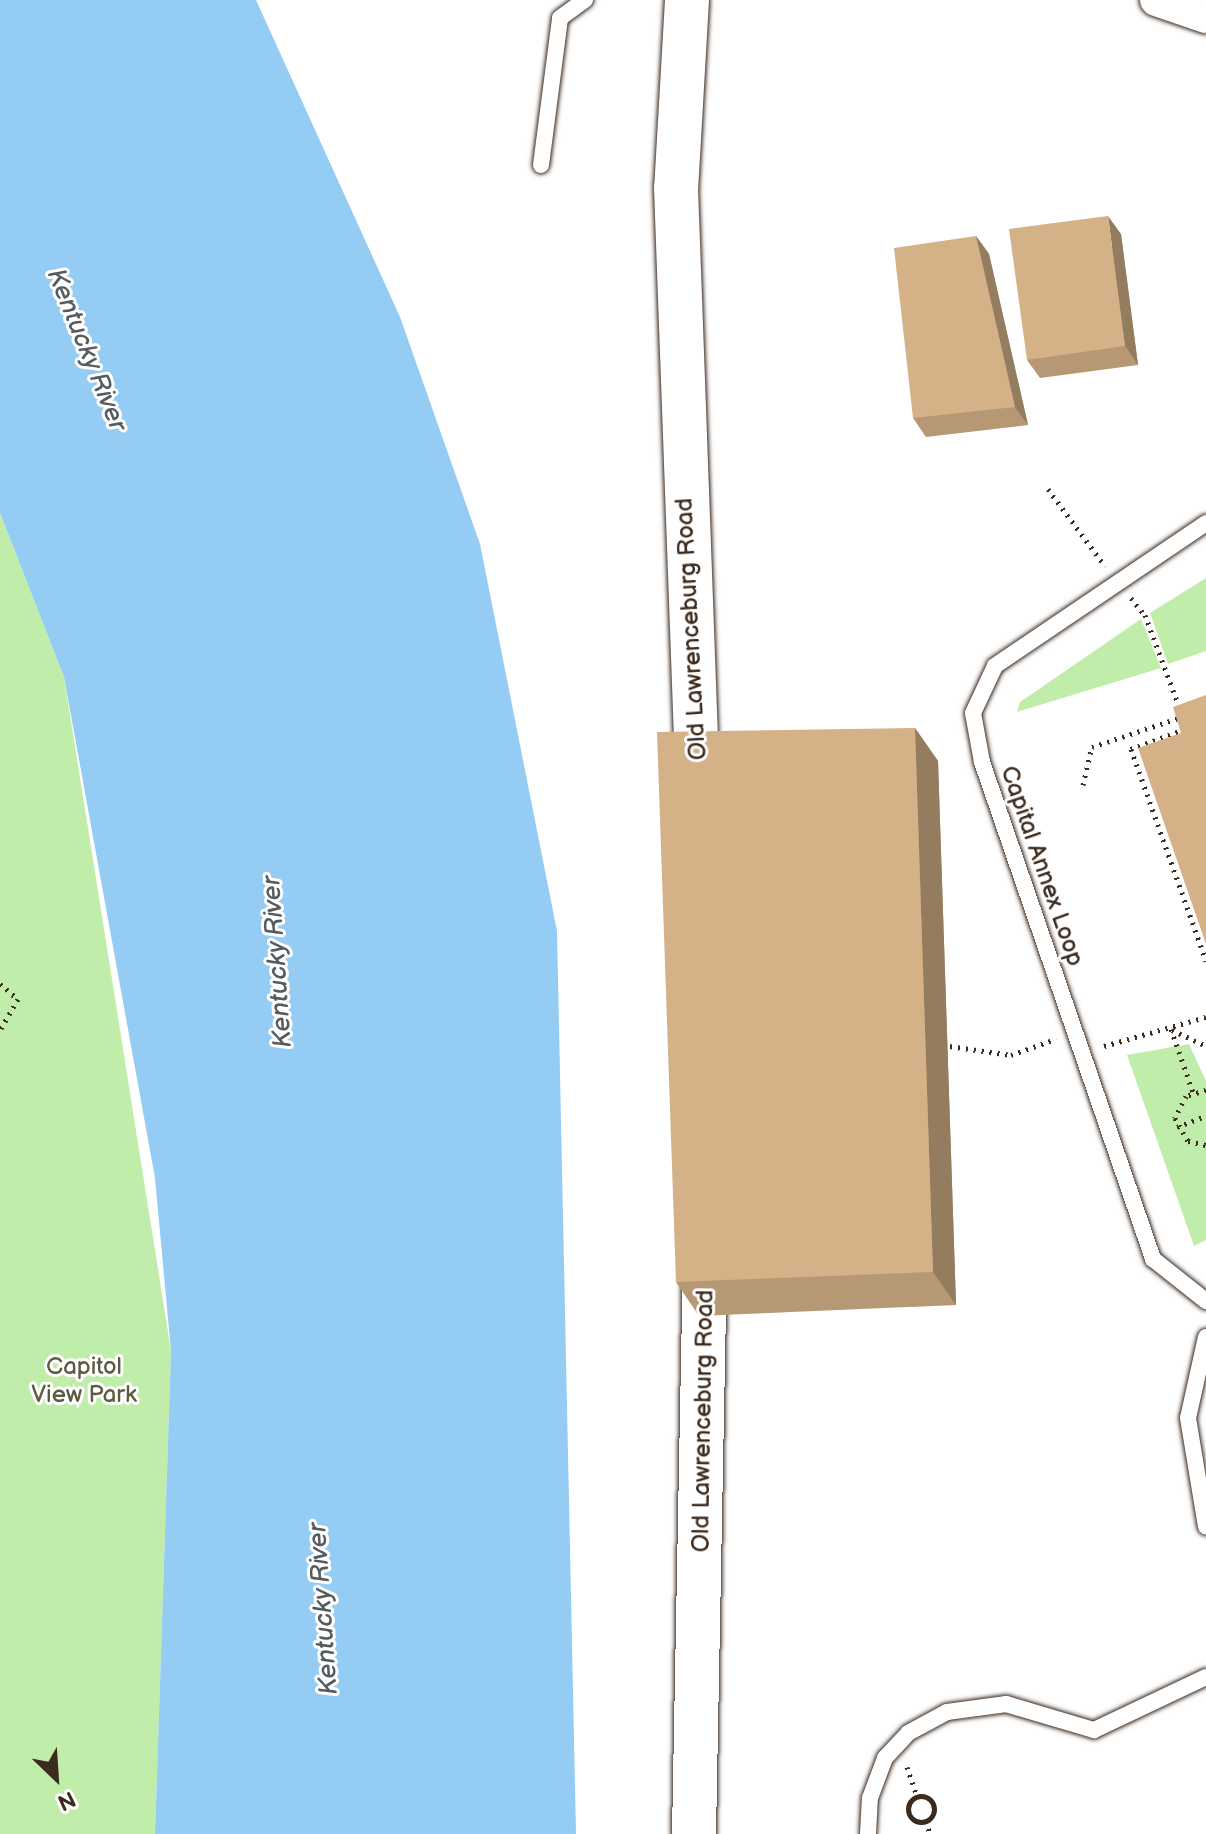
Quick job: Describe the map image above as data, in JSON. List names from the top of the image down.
{
  "streets": {
    "main road": ["Old Lawrenceburg Road"],
    "lane": ["Capital Annex Loop"]
  },
  "water": ["Kentucky River"],
  "parks": ["Capitol View Park"],
  "north": "bottom right"
}
